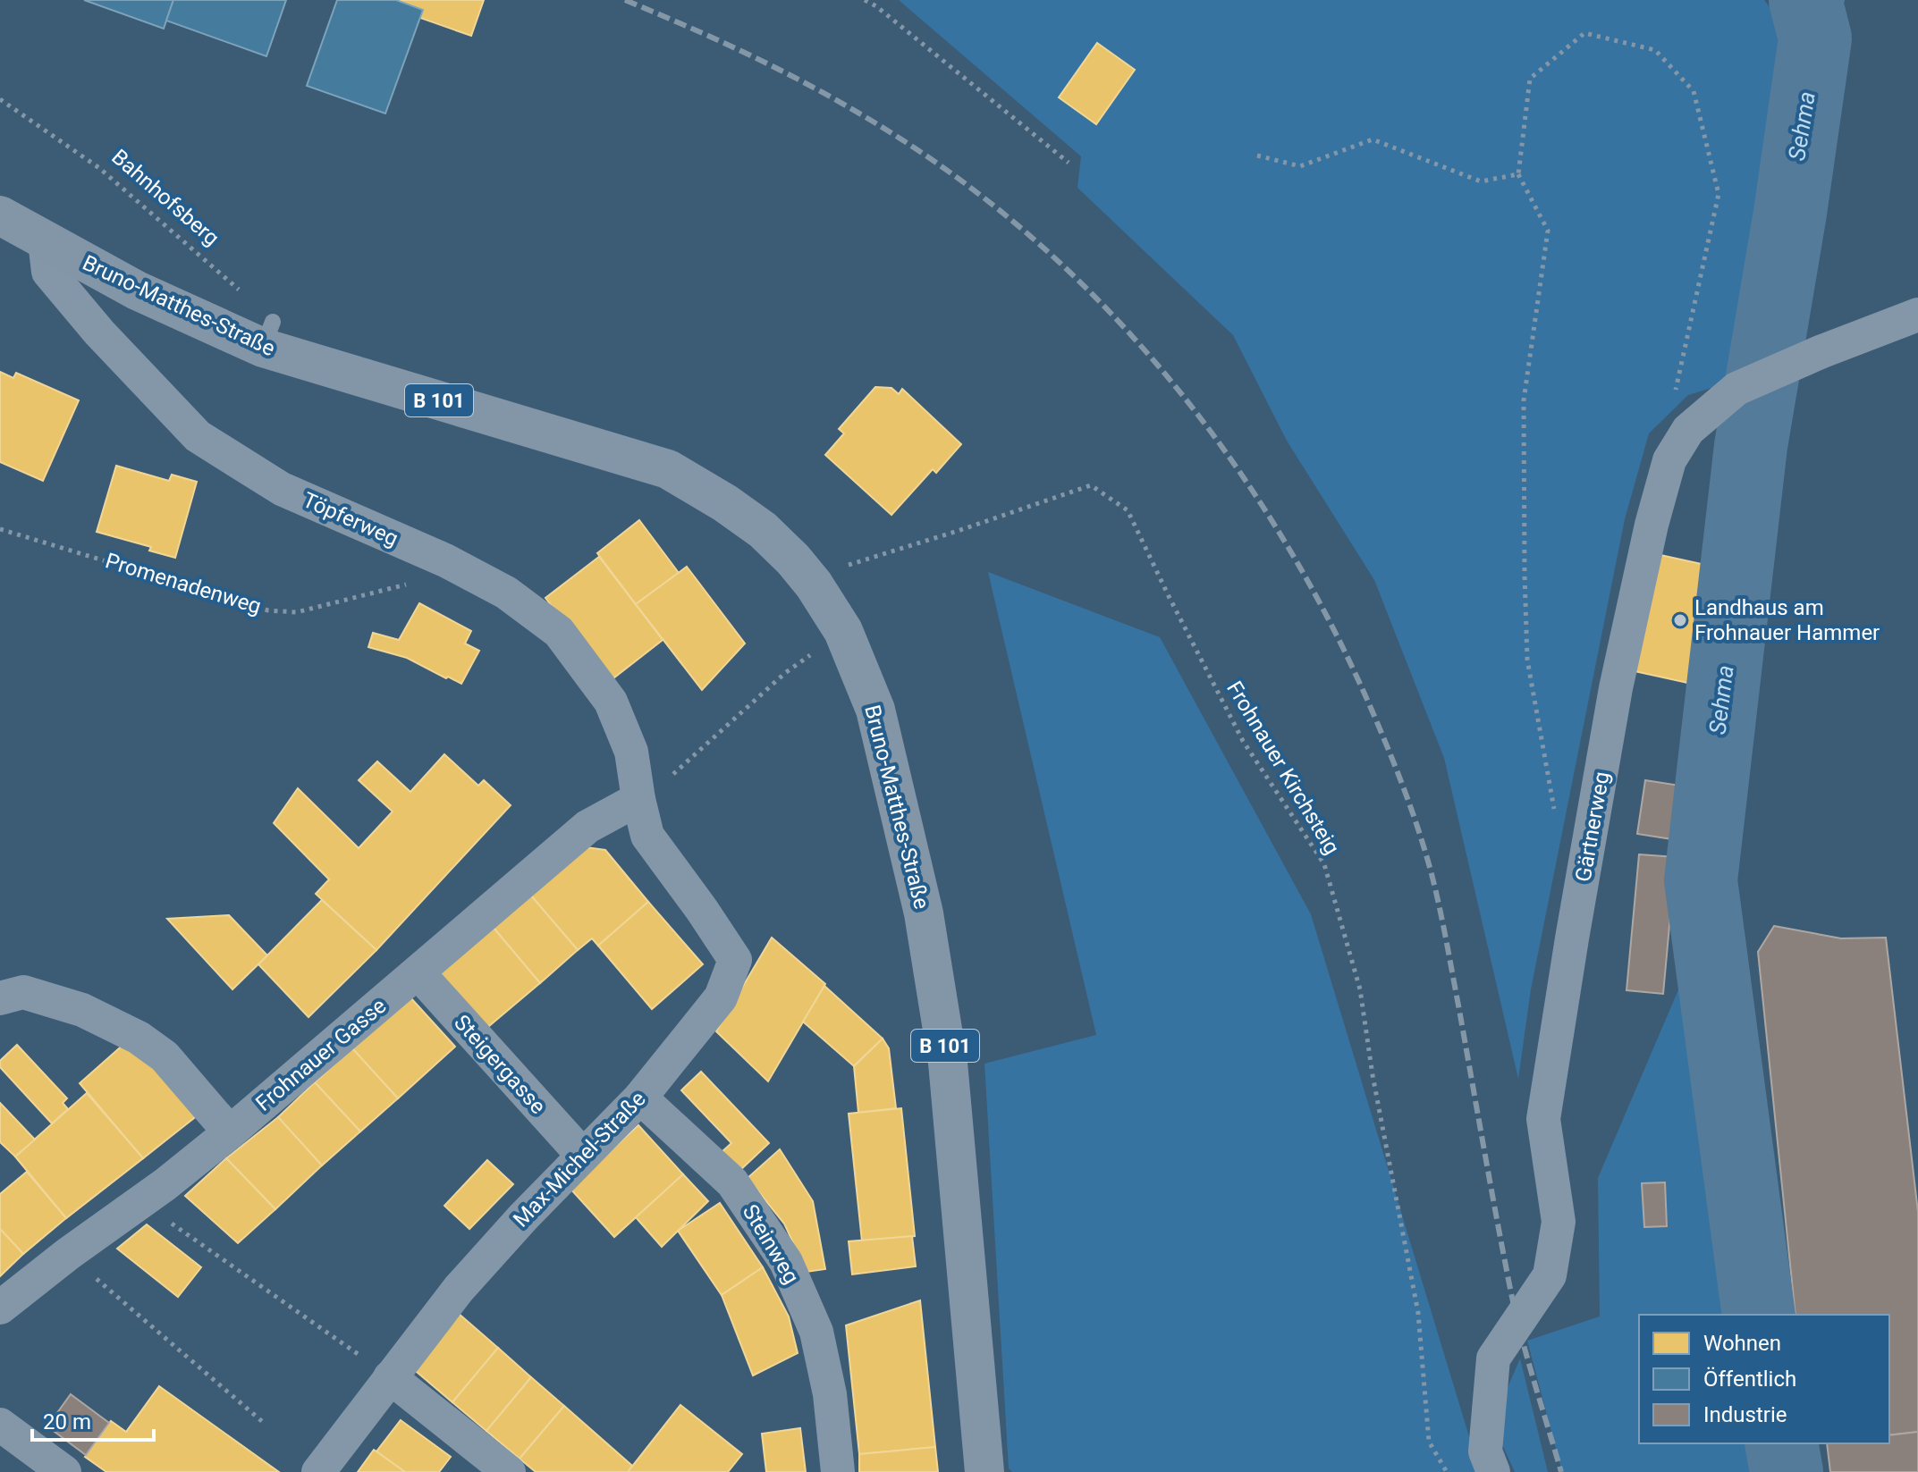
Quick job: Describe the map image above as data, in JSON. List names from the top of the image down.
{
  "streets": {
    "main road": ["Bruno-Matthes-Straße", "B 101"],
    "street": [
      "Töpferweg",
      "Gärtnerweg",
      "Frohnauer Gasse",
      "Steigergasse",
      "Max-Michel-Straße",
      "Steinweg"
    ],
    "path": ["Bahnhofsberg", "Promenadenweg", "Frohnauer Kirchsteig"]
  },
  "crossings": [
    ["Bahnhofsberg", "Bruno-Matthes-Straße"],
    ["Bruno-Matthes-Straße", "Töpferweg"],
    ["Bruno-Matthes-Straße", "Frohnauer Kirchsteig"],
    ["Töpferweg", "Promenadenweg"],
    ["Töpferweg", "Frohnauer Gasse"],
    ["Töpferweg", "Max-Michel-Straße"],
    ["Frohnauer Gasse", "Steigergasse"],
    ["Frohnauer Gasse", "Max-Michel-Straße"],
    ["Steigergasse", "Max-Michel-Straße"],
    ["Max-Michel-Straße", "Steinweg"]
  ],
  "water": ["Sehma"],
  "places": ["Landhaus am Frohnauer Hammer"],
  "legend": ["Wohnen", "Öffentlich", "Industrie"],
  "scale_bar": "20 m"
}
